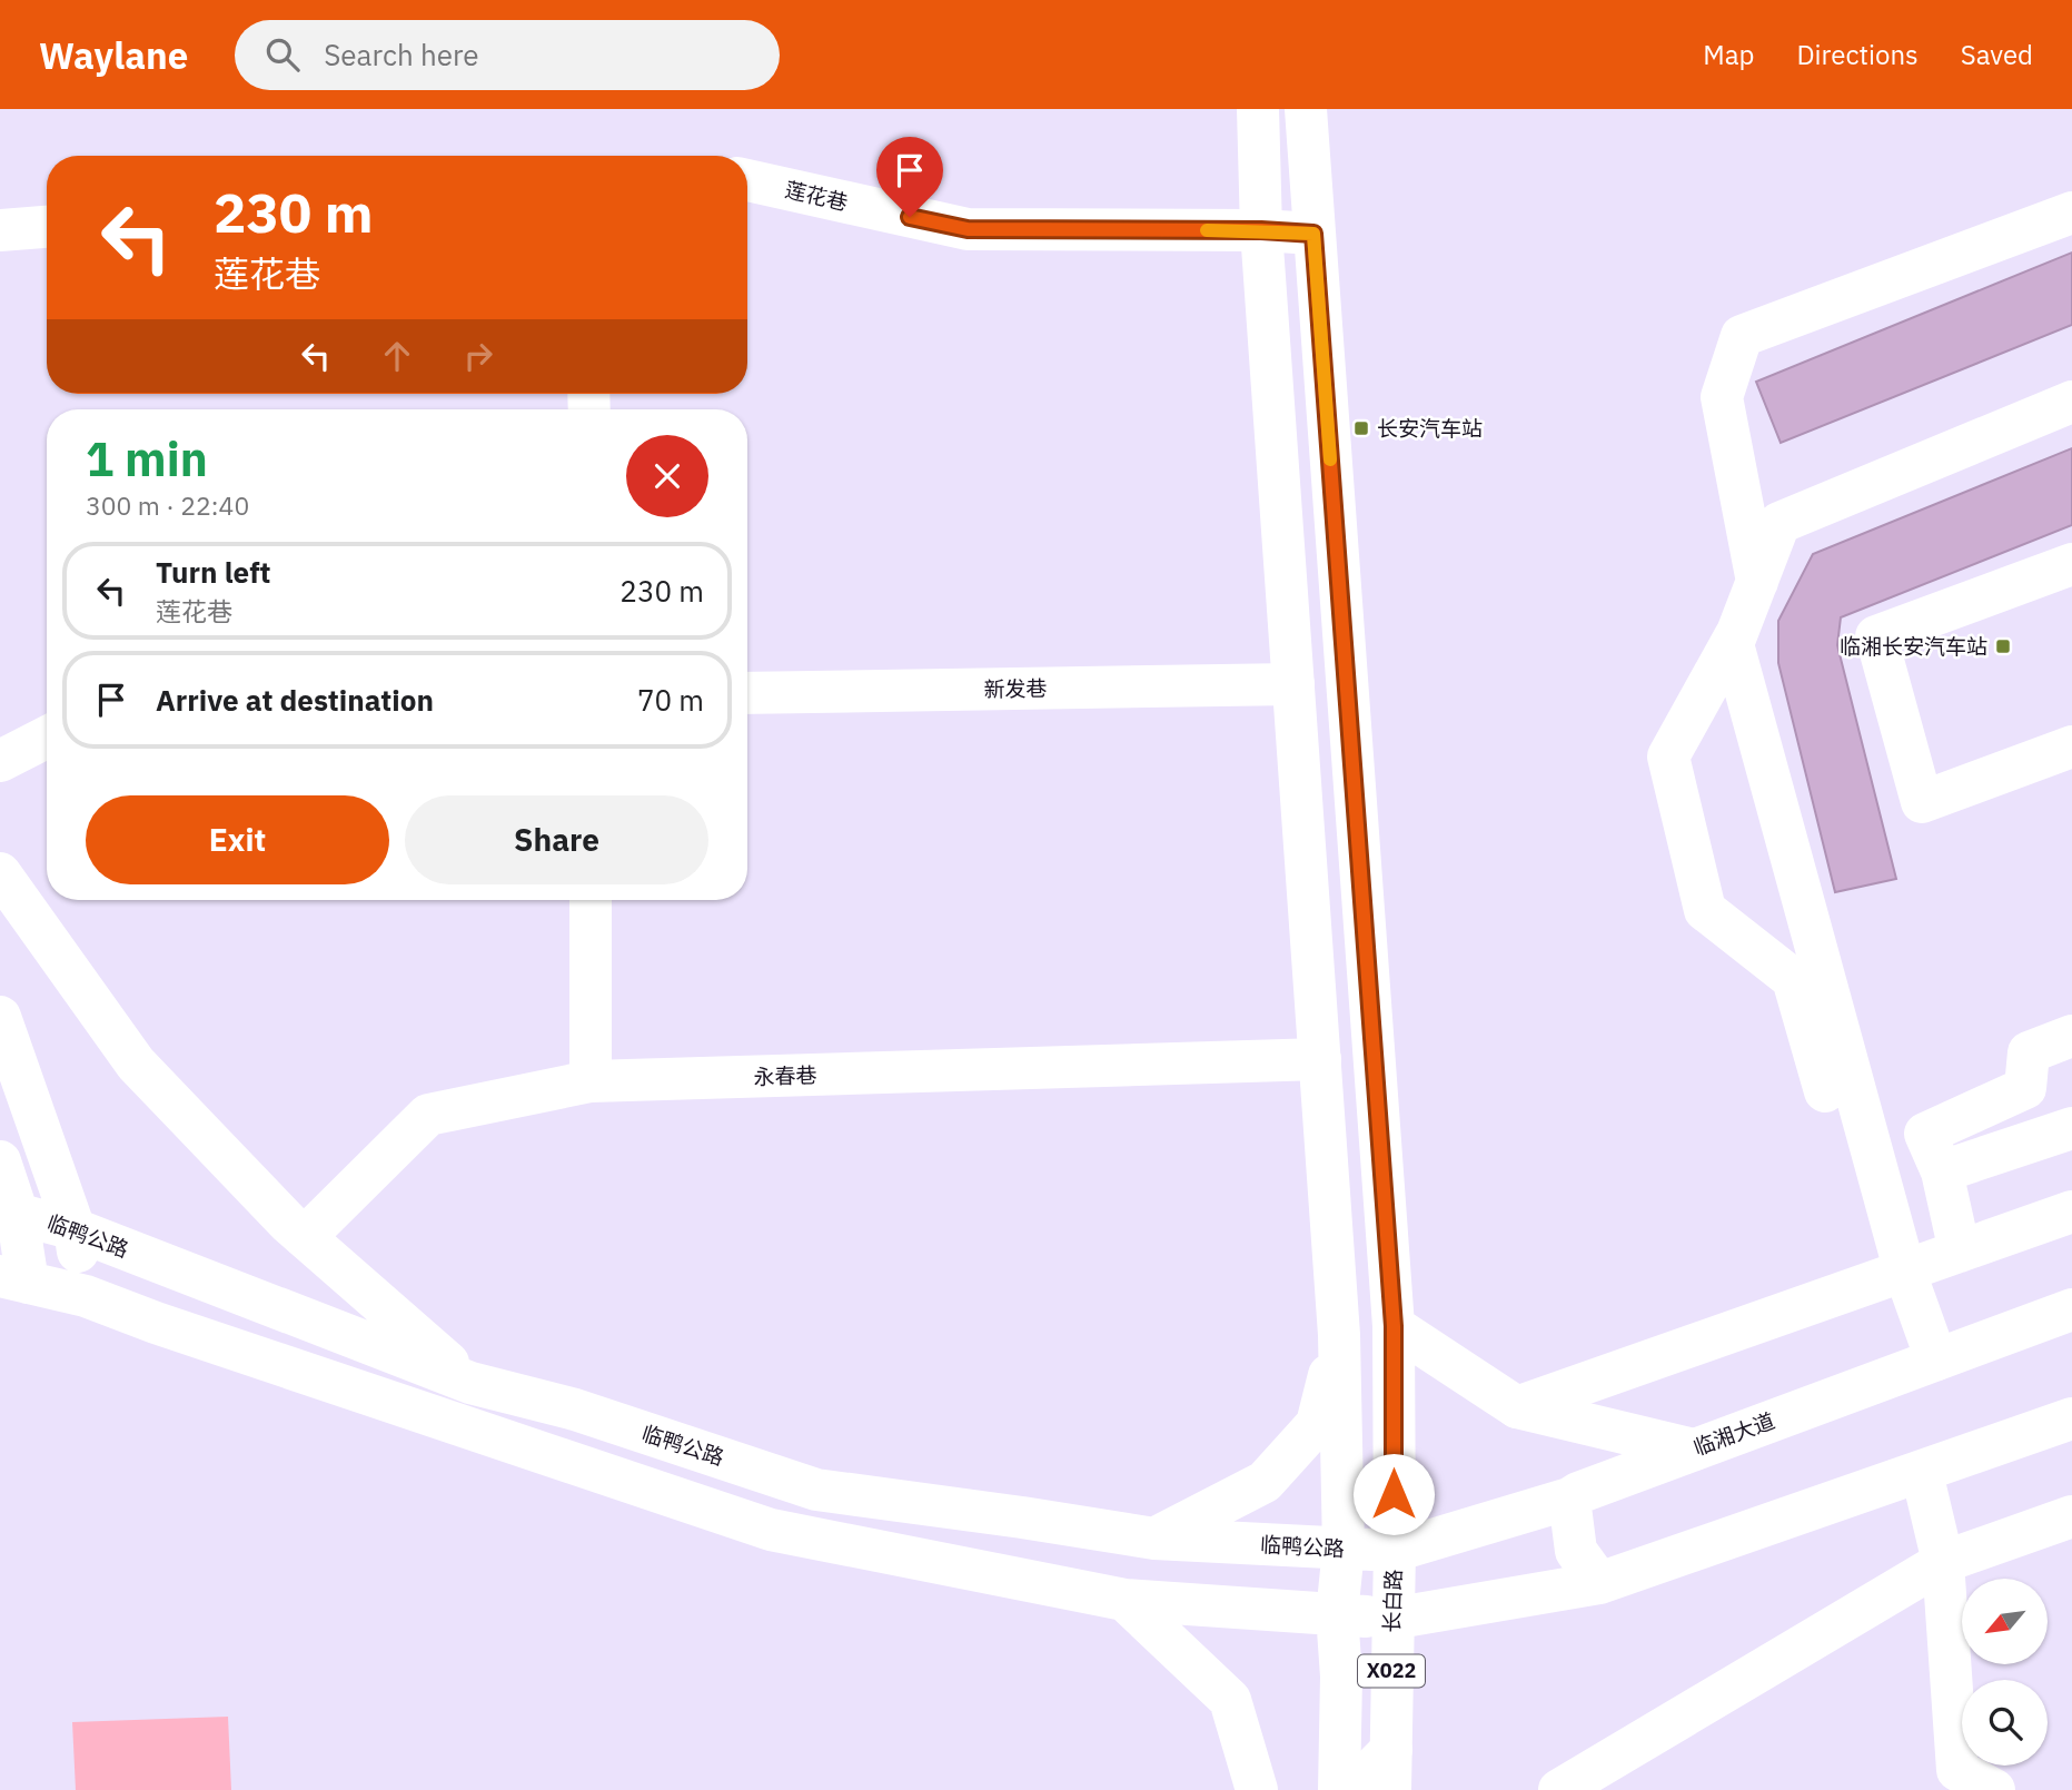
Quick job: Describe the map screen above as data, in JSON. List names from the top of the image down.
{
  "streets": {
    "main road": [
      "莲花巷",
      "新发巷",
      "永春巷",
      "临鸭公路",
      "临湘大道",
      "长白路",
      "X022"
    ]
  },
  "crossings": [
    ["莲花巷", "X022"],
    ["临鸭公路", "临湘大道"],
    ["临鸭公路", "长白路"],
    ["临鸭公路", "X022"],
    ["临湘大道", "长白路"],
    ["临湘大道", "X022"],
    ["长白路", "X022"]
  ],
  "places": {
    "transit": ["长安汽车站", "临湘长安汽车站"]
  },
  "north": "bottom left",
  "page": {
    "header": "Waylane",
    "search": "Search here",
    "nav": ["Map", "Directions", "Saved"],
    "turn": ["230 m", "莲花巷"],
    "heading": ["1 min", "300 m · 22:40"],
    "list": [
      {
        "name": "Turn left",
        "note": "莲花巷",
        "value": "230 m"
      },
      {
        "name": "Arrive at destination",
        "value": "70 m"
      }
    ],
    "buttons": ["Exit", "Share"]
  }
}
